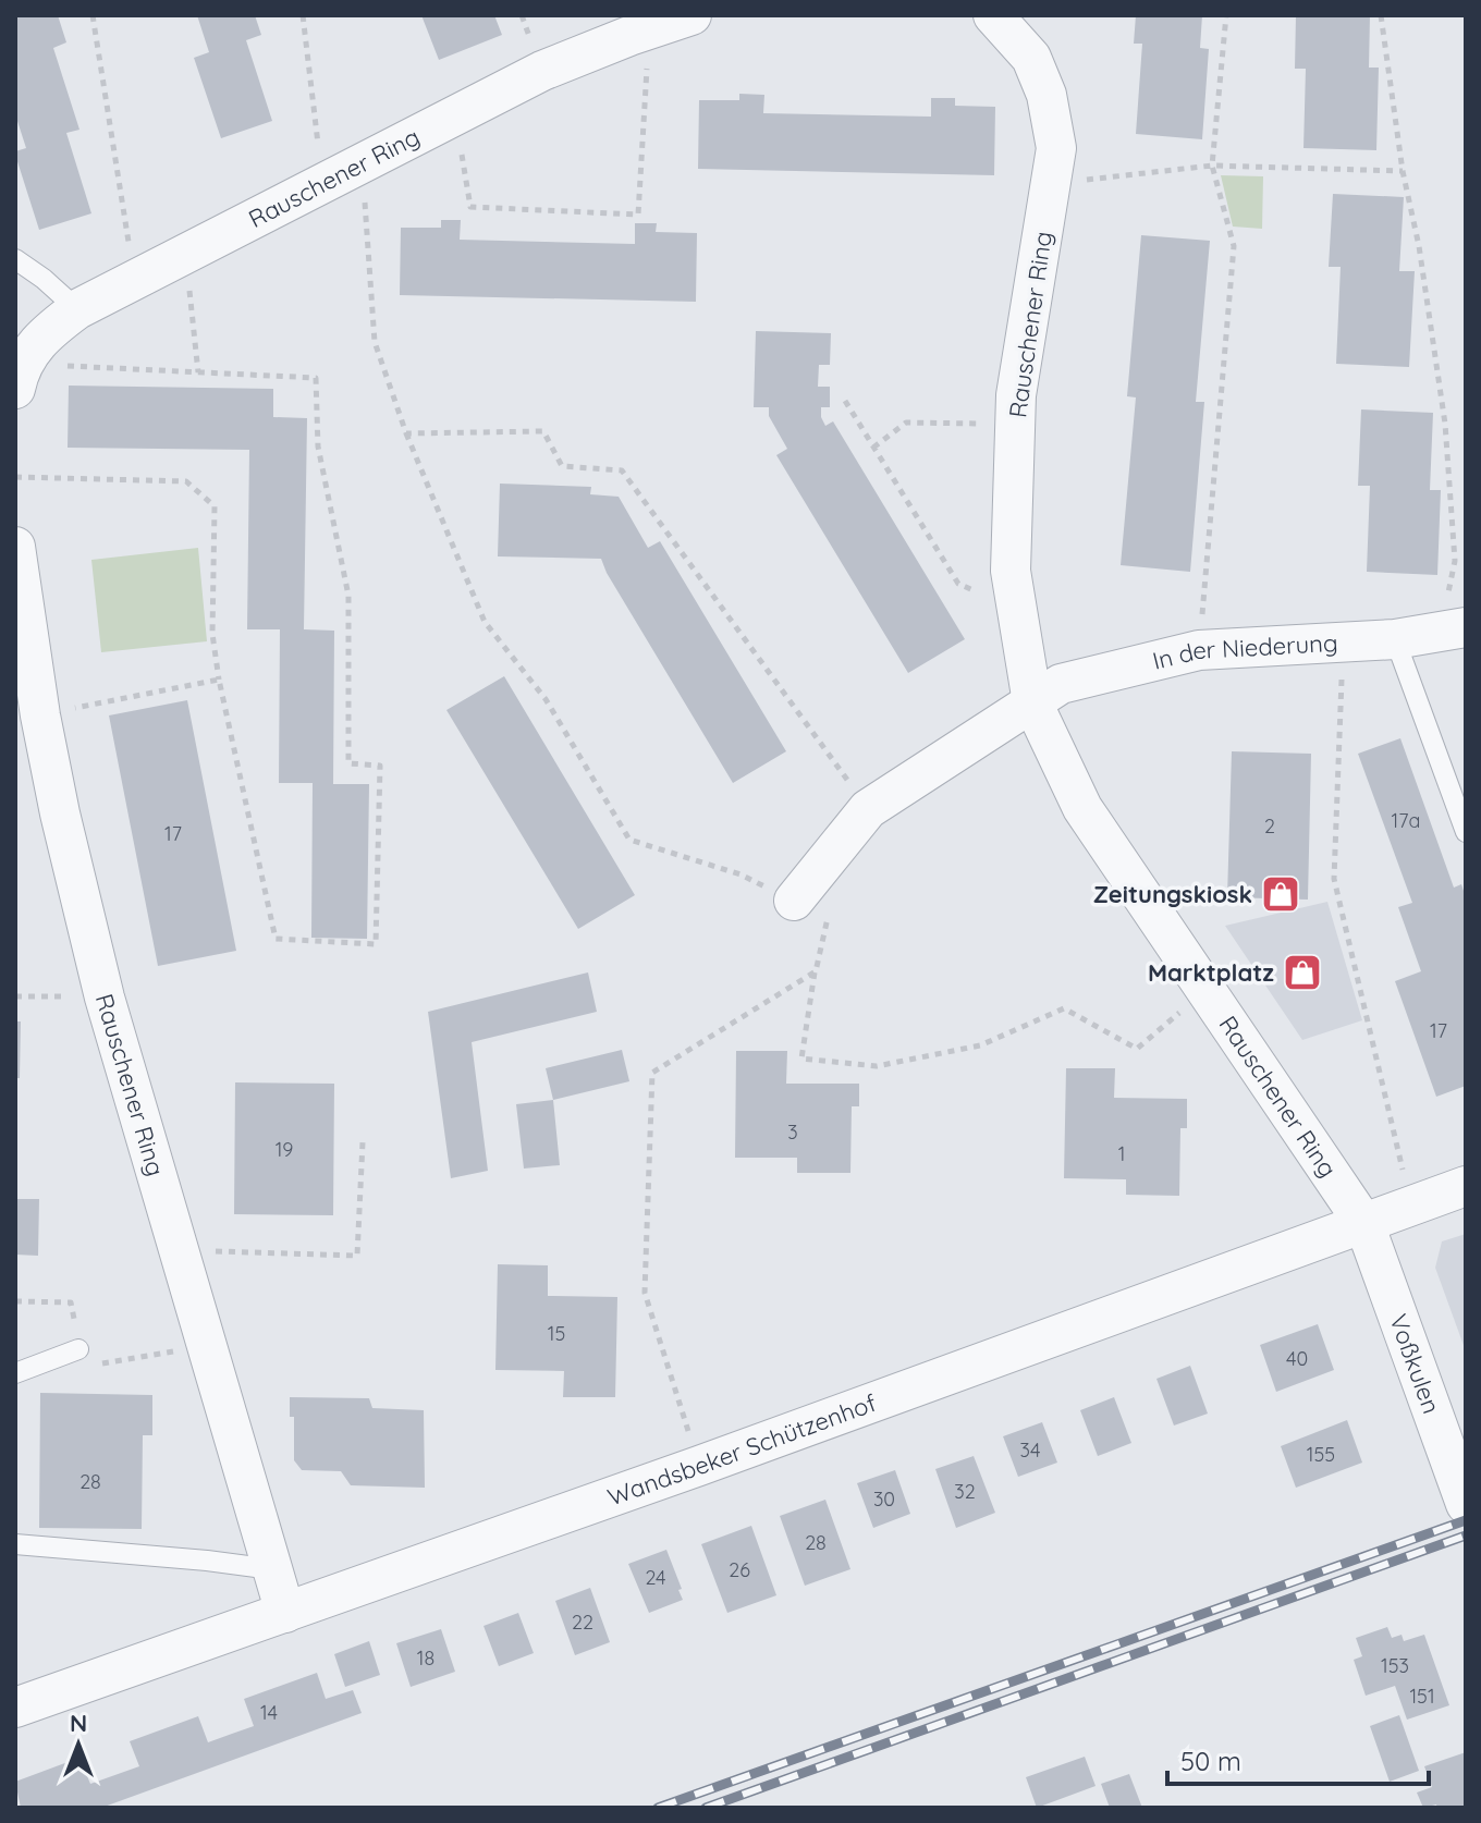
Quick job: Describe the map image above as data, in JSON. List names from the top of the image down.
{
  "streets": {
    "street": [
      "Rauschener Ring",
      "In der Niederung",
      "Voßkulen",
      "Wandsbeker Schützenhof"
    ]
  },
  "crossings": [
    ["Rauschener Ring", "In der Niederung"],
    ["Rauschener Ring", "Voßkulen"],
    ["Rauschener Ring", "Wandsbeker Schützenhof"],
    ["Voßkulen", "Wandsbeker Schützenhof"]
  ],
  "places": {
    "shop": ["Zeitungskiosk", "Marktplatz"]
  },
  "house_numbers": [
    "17a",
    "2",
    "17",
    "17",
    "3",
    "19",
    "1",
    "15",
    "40",
    "34",
    "155",
    "28",
    "32",
    "30",
    "28",
    "26",
    "24",
    "22",
    "18",
    "153",
    "151",
    "14"
  ],
  "scale_bar": "50 m",
  "north": "top"
}
